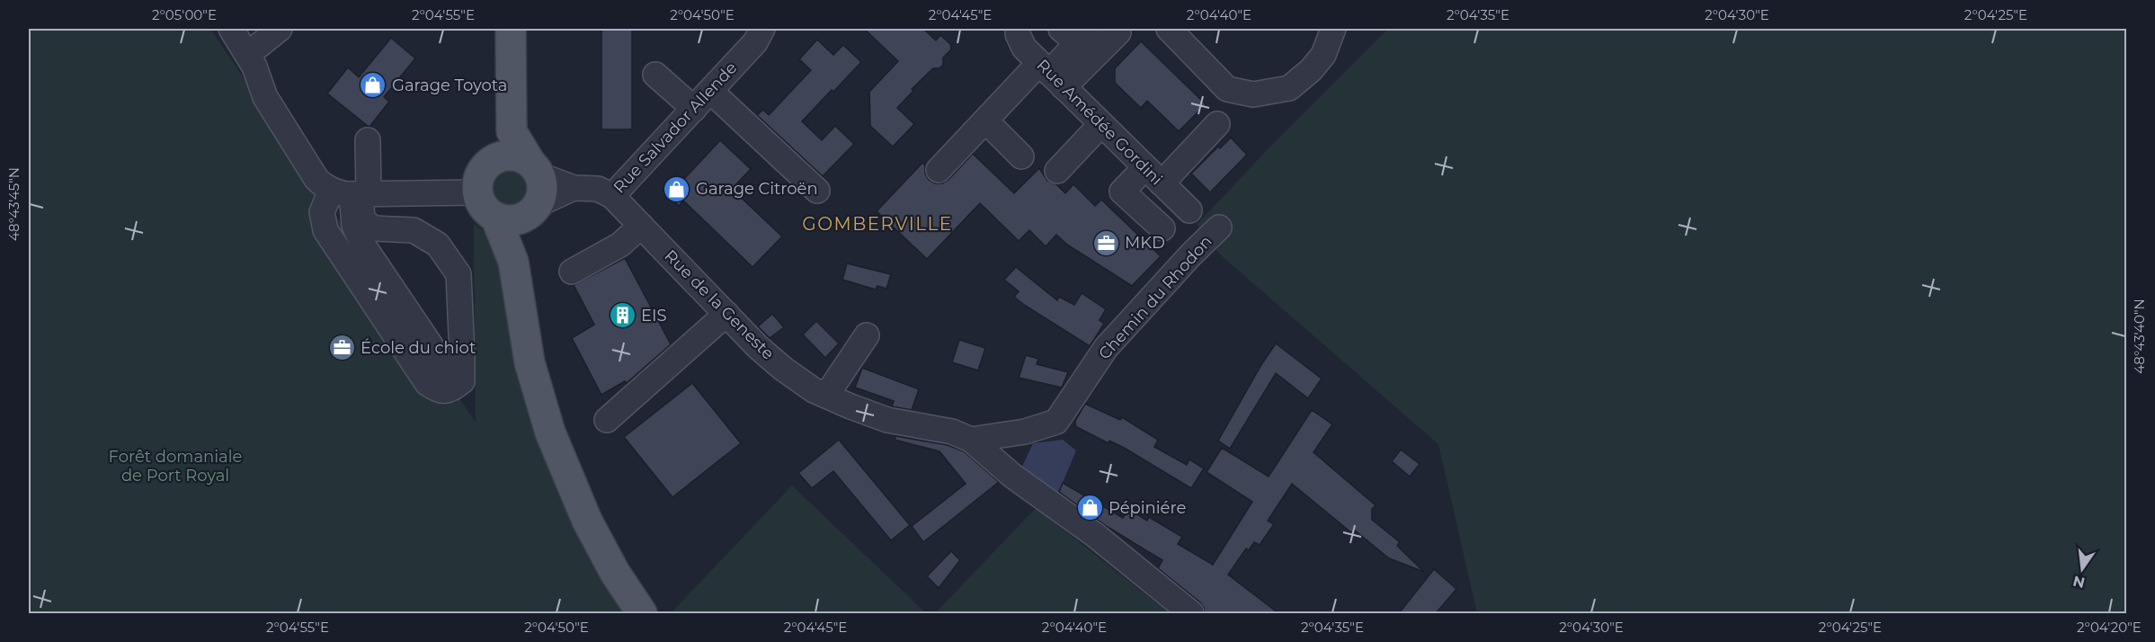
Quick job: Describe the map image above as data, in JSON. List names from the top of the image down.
{
  "streets": {
    "street": [
      "Rue Amédée Gordini",
      "Rue Salvador Allende",
      "Chemin du Rhodon",
      "Rue de la Geneste"
    ]
  },
  "crossings": [
    ["Rue Salvador Allende", "Rue de la Geneste"],
    ["Chemin du Rhodon", "Rue de la Geneste"]
  ],
  "districts": ["GOMBERVILLE"],
  "parks": ["Forêt domaniale de Port Royal"],
  "places": {
    "shop": ["Garage Toyota", "Garage Citroën", "Pépiniére"],
    "office": ["MKD", "École du chiot"],
    "building": ["EIS"]
  },
  "north": "bottom",
  "coordinates": [
    "2°05'00\"E",
    "2°04'55\"E",
    "2°04'50\"E",
    "2°04'45\"E",
    "2°04'40\"E",
    "2°04'35\"E",
    "2°04'30\"E",
    "2°04'25\"E",
    "48°43'45\"N",
    "48°43'40\"N",
    "2°04'20\"E"
  ]
}
